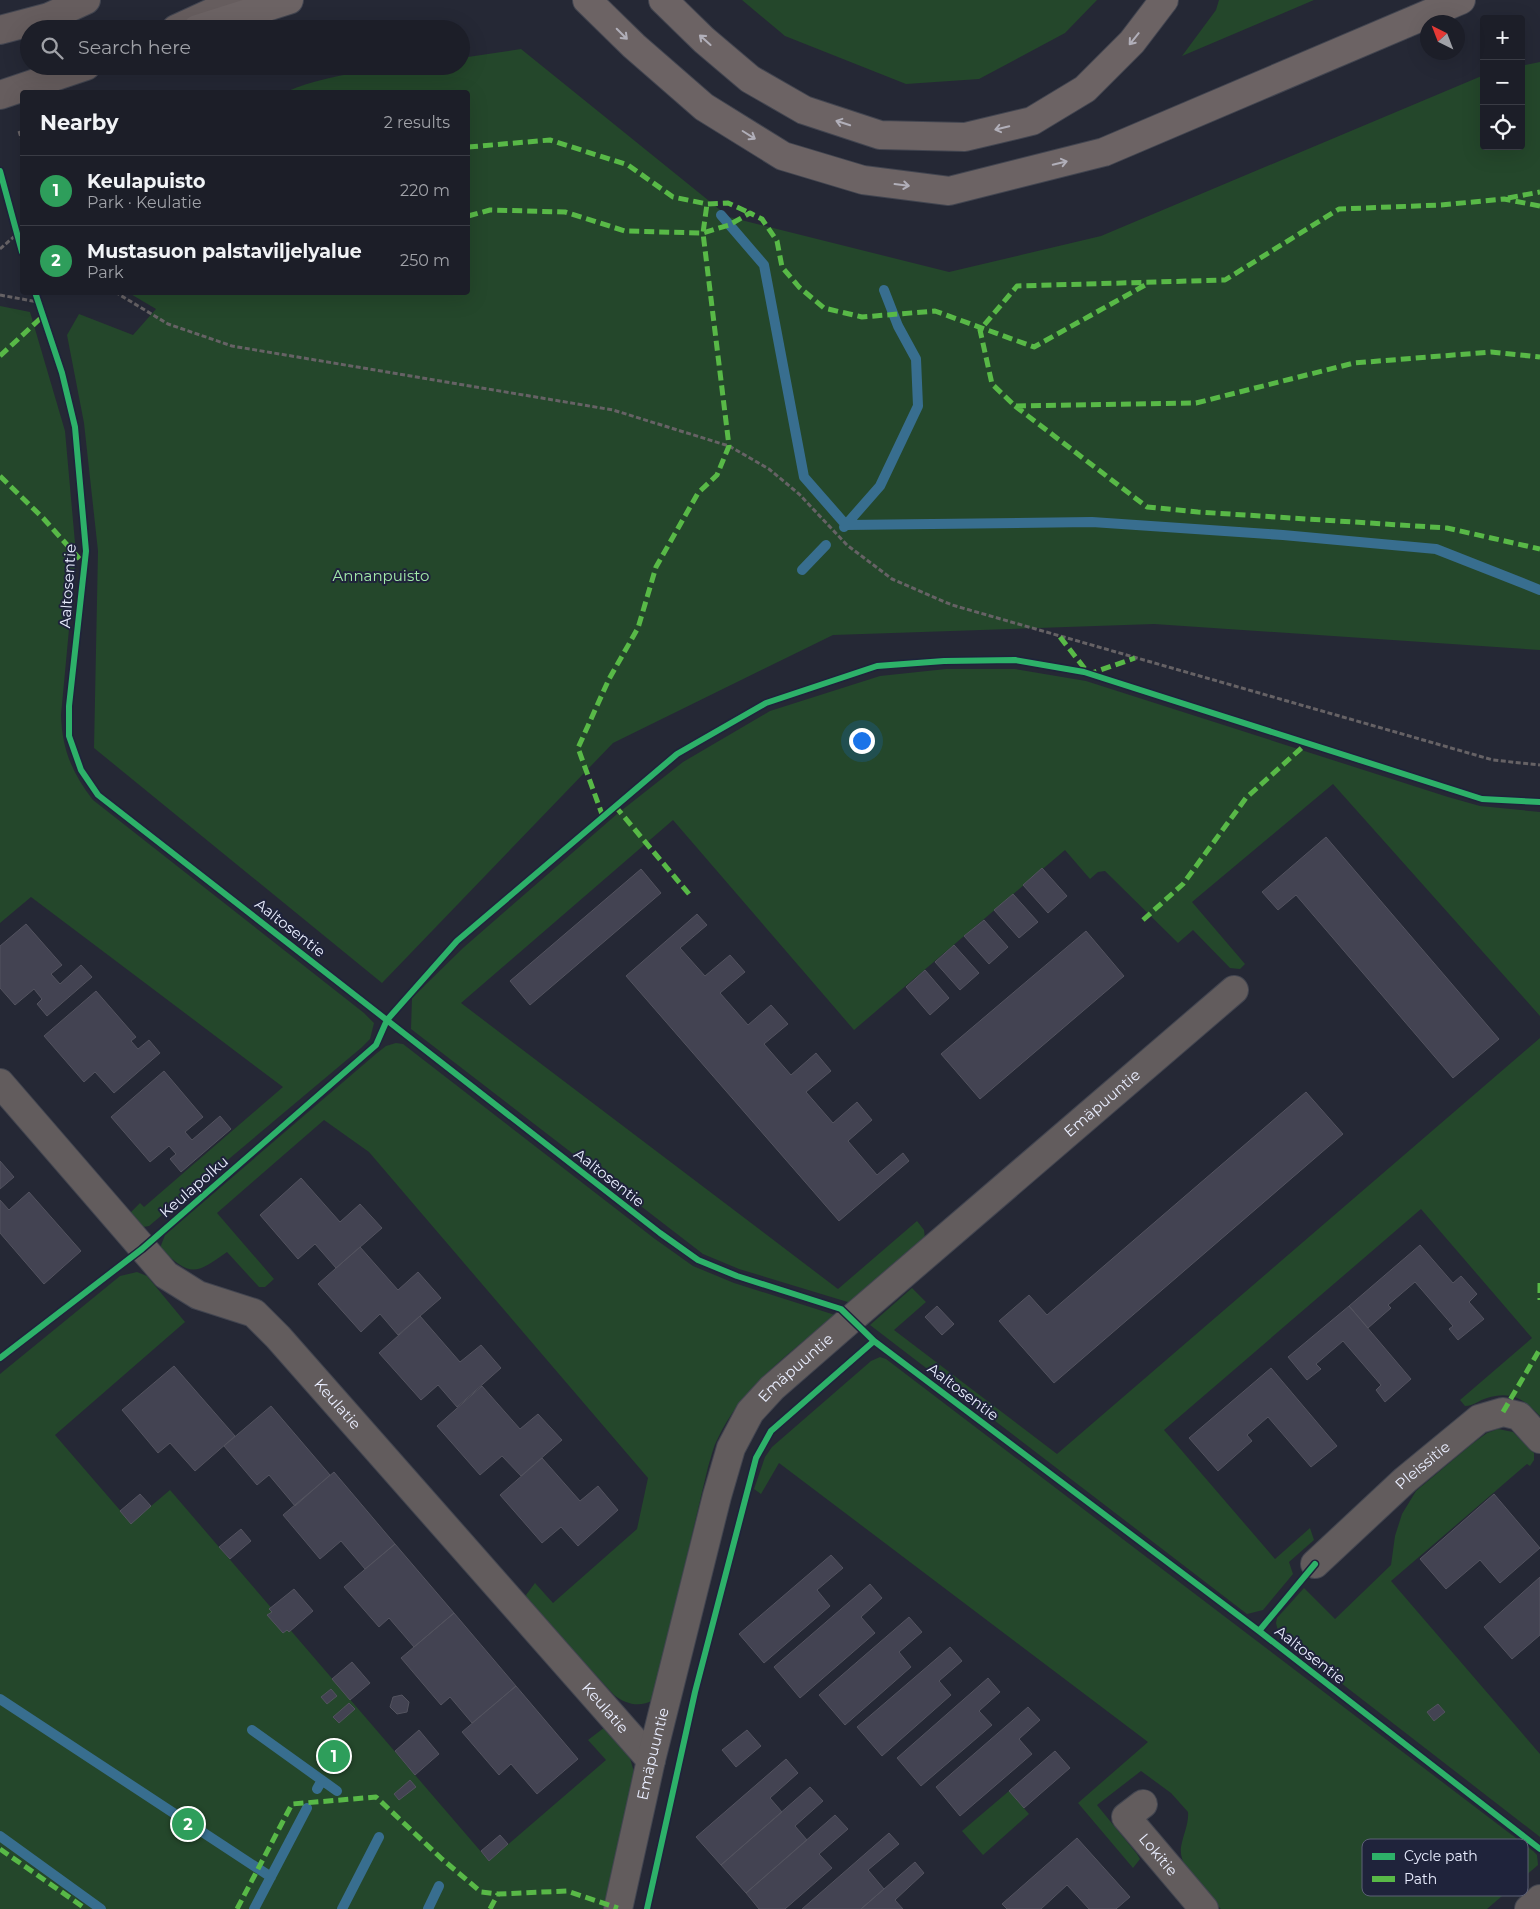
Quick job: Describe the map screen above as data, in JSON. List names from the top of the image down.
{
  "streets": {
    "street": [
      "Emäpuuntie",
      "Keulatie",
      "Pleissitie",
      "Lokitie"
    ],
    "cycle path": ["Aaltosentie", "Keulapolku"]
  },
  "crossings": [
    ["Emäpuuntie", "Keulatie"]
  ],
  "parks": ["Annanpuisto"],
  "legend": ["Cycle path", "Path"],
  "north": "top left",
  "page": {
    "map_buttons": ["+", "−"],
    "search": "Search here",
    "heading": ["Nearby", "2 results"],
    "list": [
      {
        "mark": "1",
        "name": "Keulapuisto",
        "note": "Park · Keulatie",
        "value": "220 m"
      },
      {
        "mark": "2",
        "name": "Mustasuon palstaviljelyalue",
        "note": "Park",
        "value": "250 m"
      }
    ],
    "pins": ["1", "2"]
  }
}
